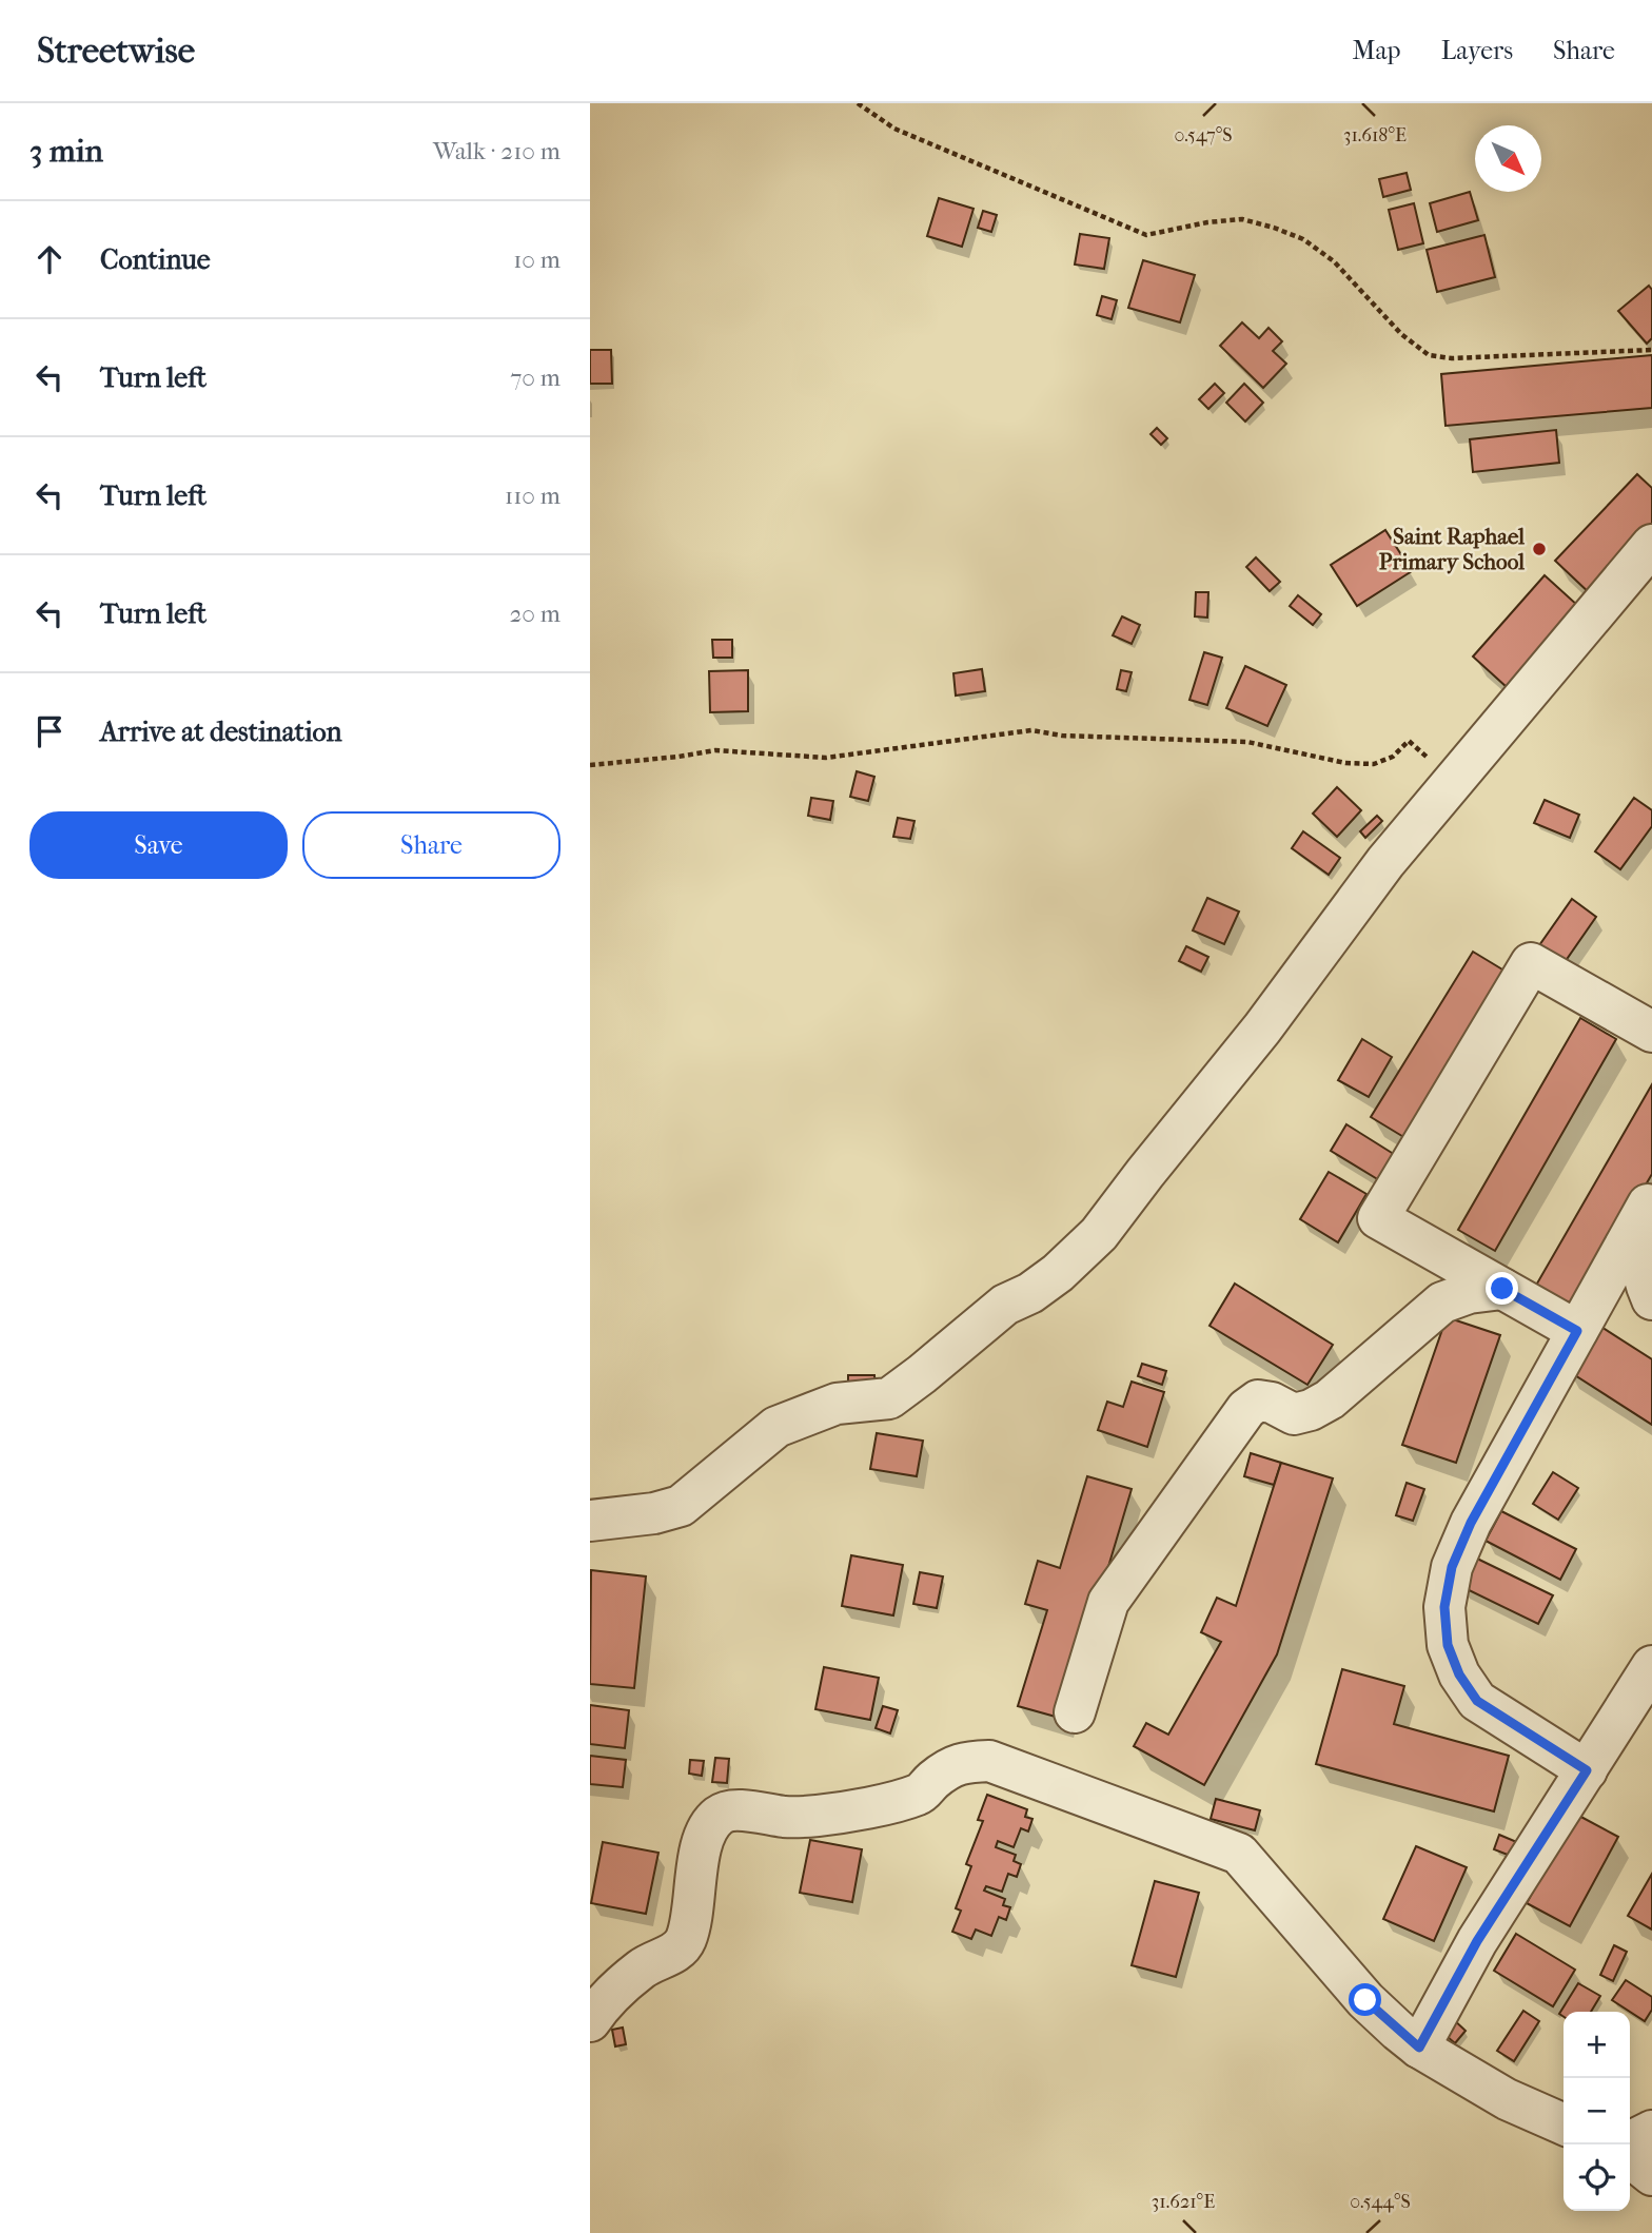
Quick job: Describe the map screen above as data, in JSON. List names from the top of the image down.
{
  "places": ["Saint Raphael Primary School"],
  "north": "bottom right",
  "page": {
    "header": "Streetwise",
    "nav": ["Map", "Layers", "Share"],
    "heading": ["3 min", "Walk · 210 m"],
    "list": [
      ["Continue", "10 m"],
      ["Turn left", "70 m"],
      ["Turn left", "110 m"],
      ["Turn left", "20 m"],
      "Arrive at destination"
    ],
    "buttons": ["Save", "Share"],
    "map_buttons": ["+", "−"]
  },
  "coordinates": [
    "0.547°S",
    "31.618°E",
    "31.621°E",
    "0.544°S"
  ]
}
